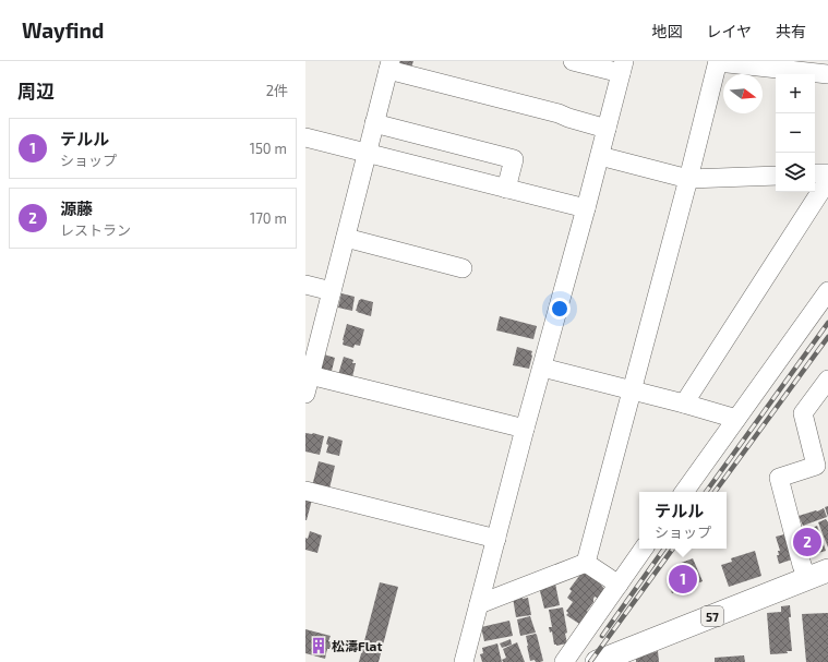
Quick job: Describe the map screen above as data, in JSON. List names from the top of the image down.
{
  "streets": {
    "main road": ["57"]
  },
  "places": {
    "building": ["松濤Flat"]
  },
  "north": "right",
  "page": {
    "header": "Wayfind",
    "nav": ["地図", "レイヤ", "共有"],
    "heading": ["周辺", "2件"],
    "map_buttons": ["+", "−"],
    "list": [
      {
        "mark": "1",
        "name": "テルル",
        "note": "ショップ",
        "value": "150 m"
      },
      {
        "mark": "2",
        "name": "源藤",
        "note": "レストラン",
        "value": "170 m"
      }
    ],
    "popup": ["テルル", "ショップ"],
    "pins": ["2", "1"]
  }
}
